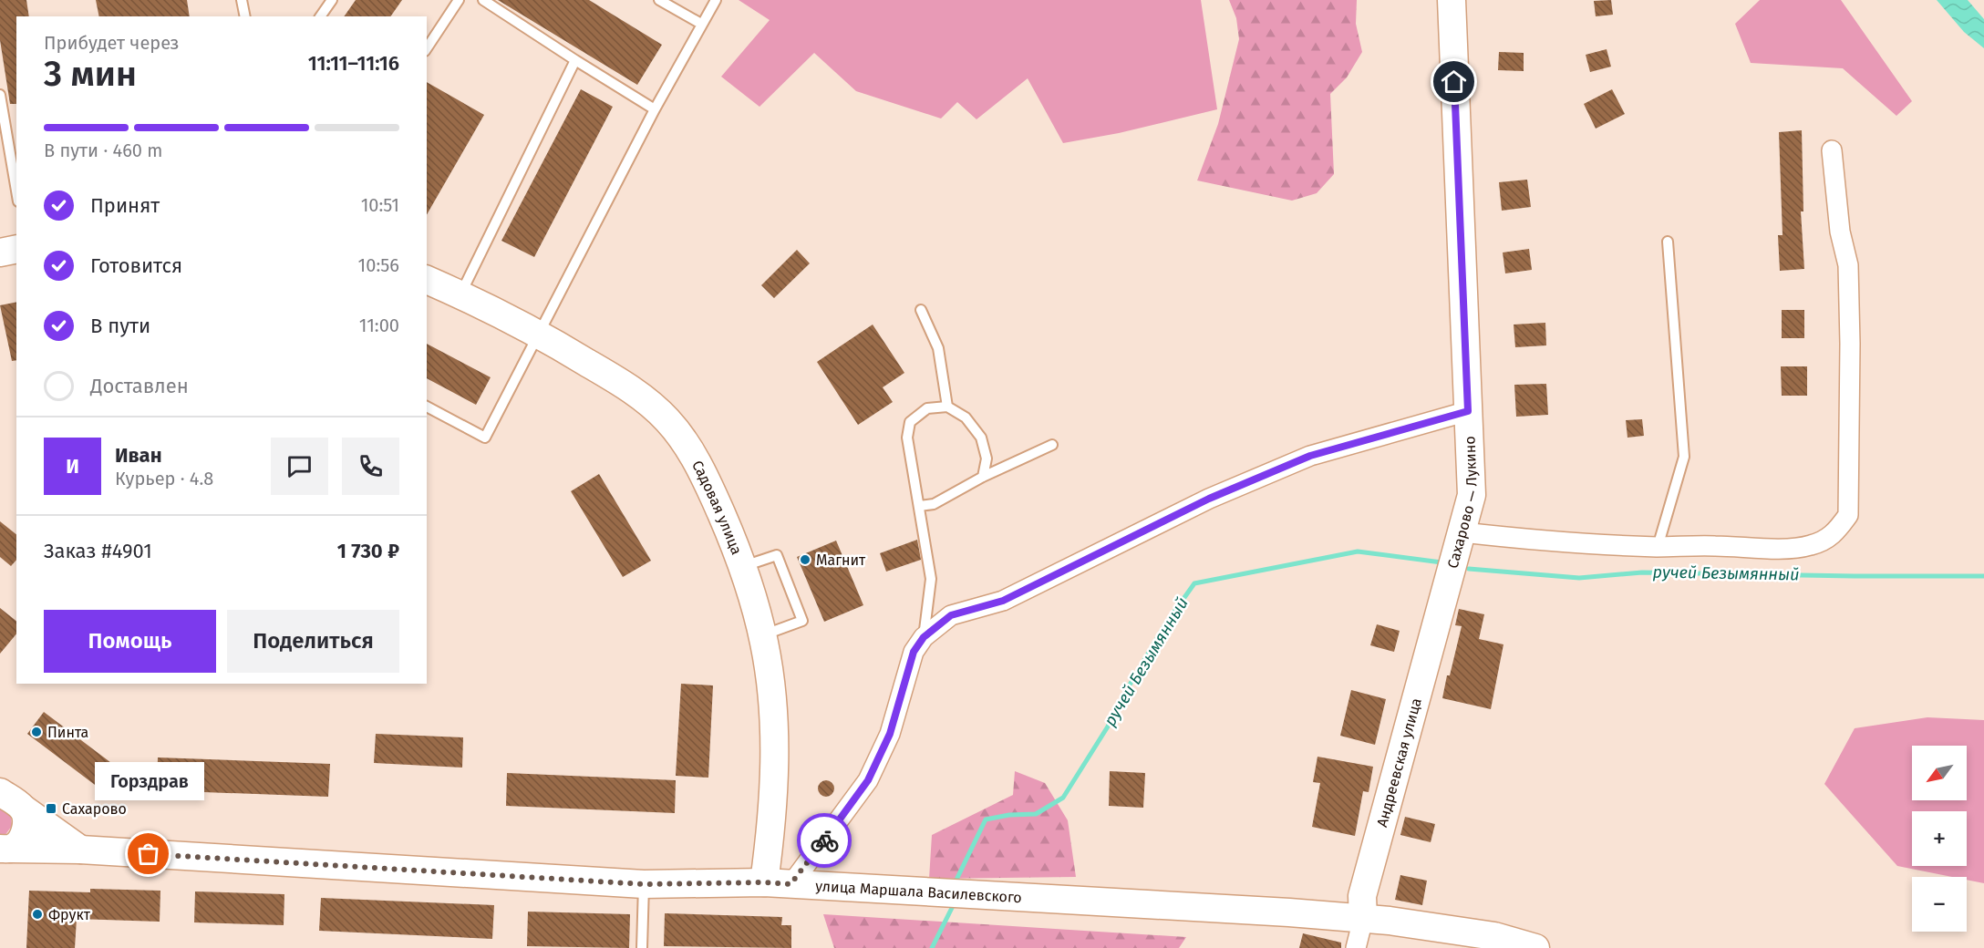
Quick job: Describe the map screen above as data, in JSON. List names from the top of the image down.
{
  "streets": {
    "street": [
      "Сахарово — Лукино",
      "Садовая улица",
      "Андреевская улица",
      "улица Маршала Василевского"
    ]
  },
  "crossings": [
    ["Сахарово — Лукино", "Андреевская улица"],
    ["Садовая улица", "улица Маршала Василевского"],
    ["Андреевская улица", "улица Маршала Василевского"]
  ],
  "water": ["ручей Безымянный"],
  "places": {
    "other": [
      "Магнит",
      "Пинта",
      "Горздрав",
      "Фрукт"
    ],
    "transit": ["Сахарово"]
  },
  "north": "bottom left",
  "page": {
    "heading": ["3 мин", "Прибудет через", "11:11–11:16"],
    "panel": [
      "Иван",
      "Курьер · 4.8",
      "Заказ #4901",
      "1 730 ₽"
    ],
    "bar": "В пути · 460 m",
    "list": [
      ["Принят", "10:51"],
      ["Готовится", "10:56"],
      ["В пути", "11:00"],
      "Доставлен"
    ],
    "round": "И",
    "buttons": ["Помощь", "Поделиться"],
    "map_buttons": ["+", "−"],
    "bubble": "Горздрав"
  }
}
